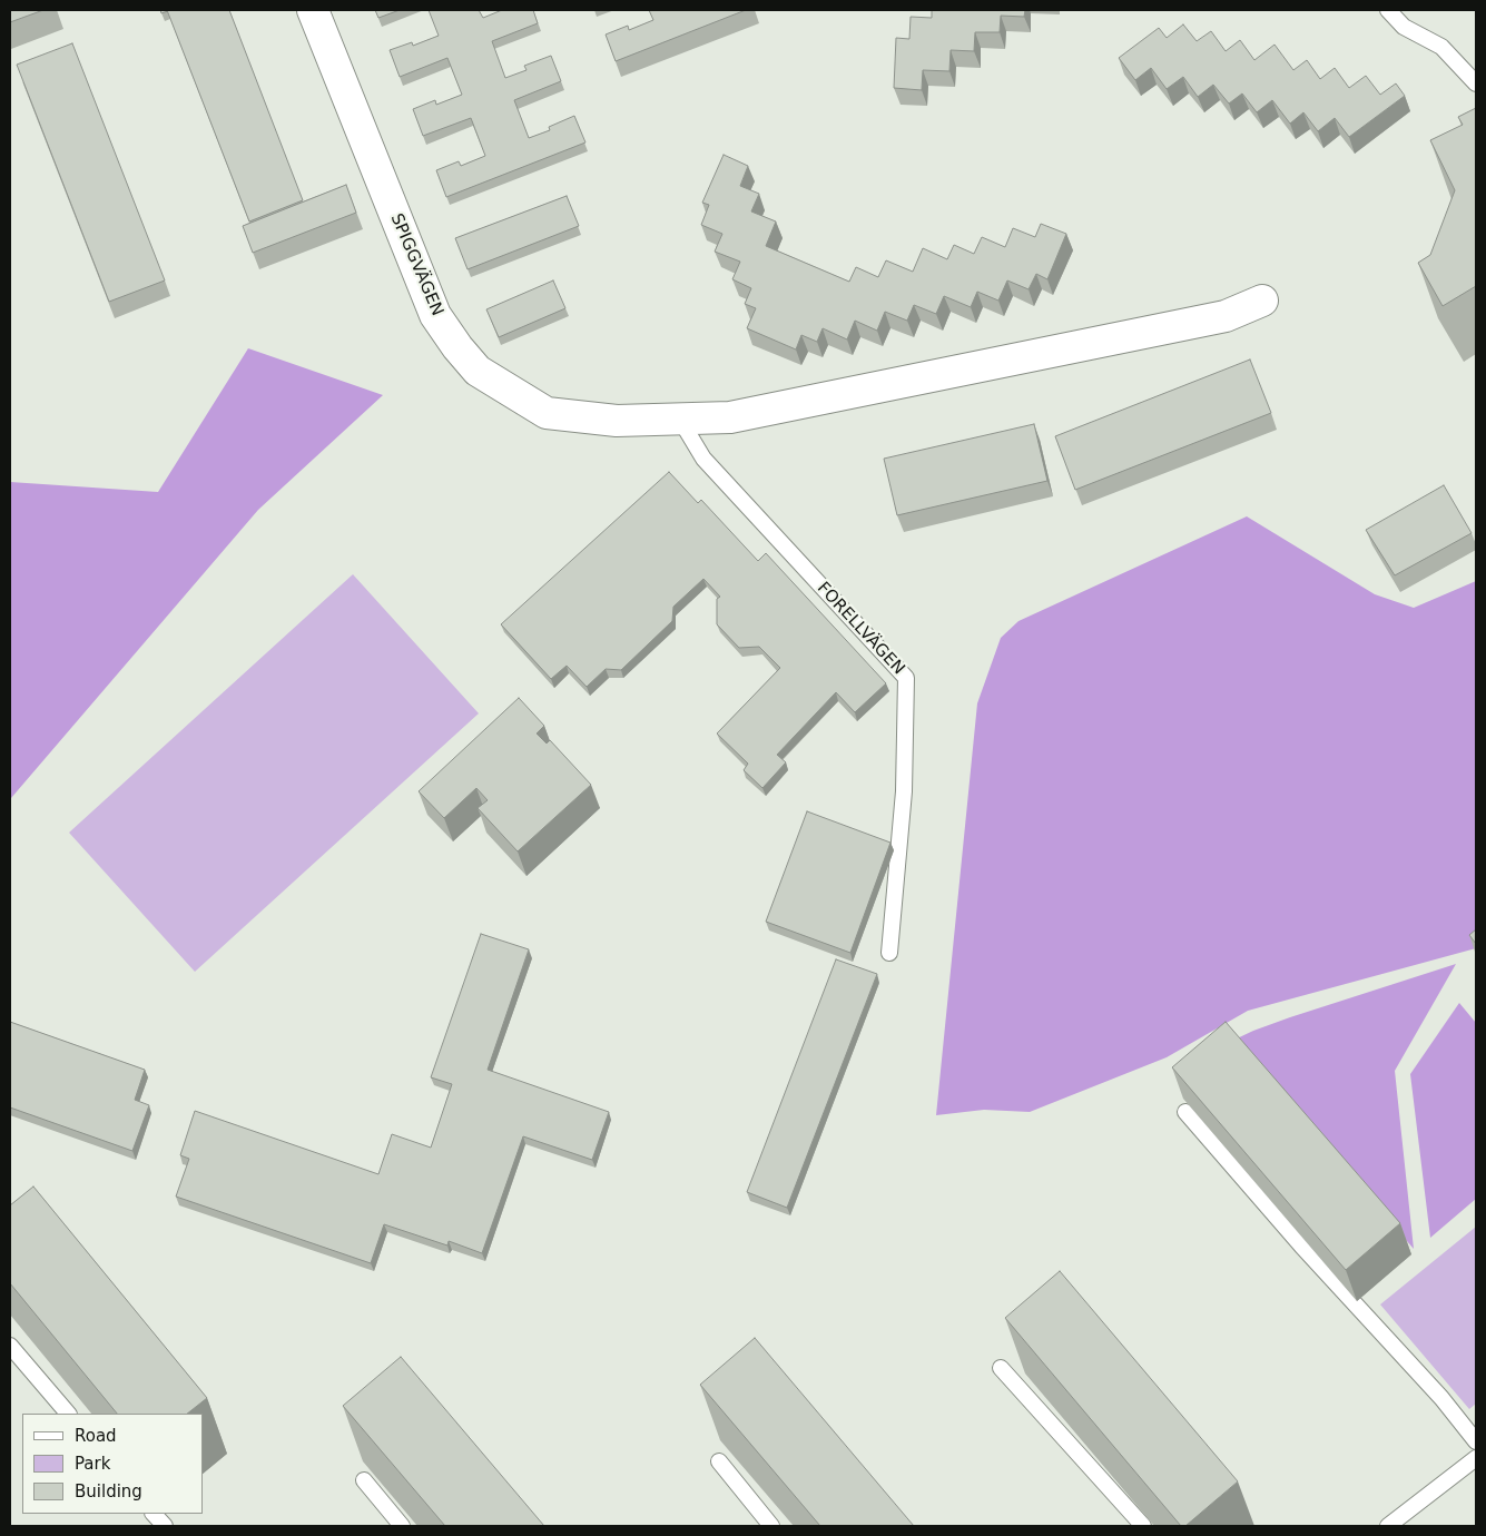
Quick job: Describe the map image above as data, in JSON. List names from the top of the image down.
{
  "streets": {
    "street": ["SPIGGVÄGEN"],
    "lane": ["FORELLVÄGEN"]
  },
  "crossings": [
    ["SPIGGVÄGEN", "FORELLVÄGEN"]
  ],
  "legend": ["Road", "Park", "Building"]
}
